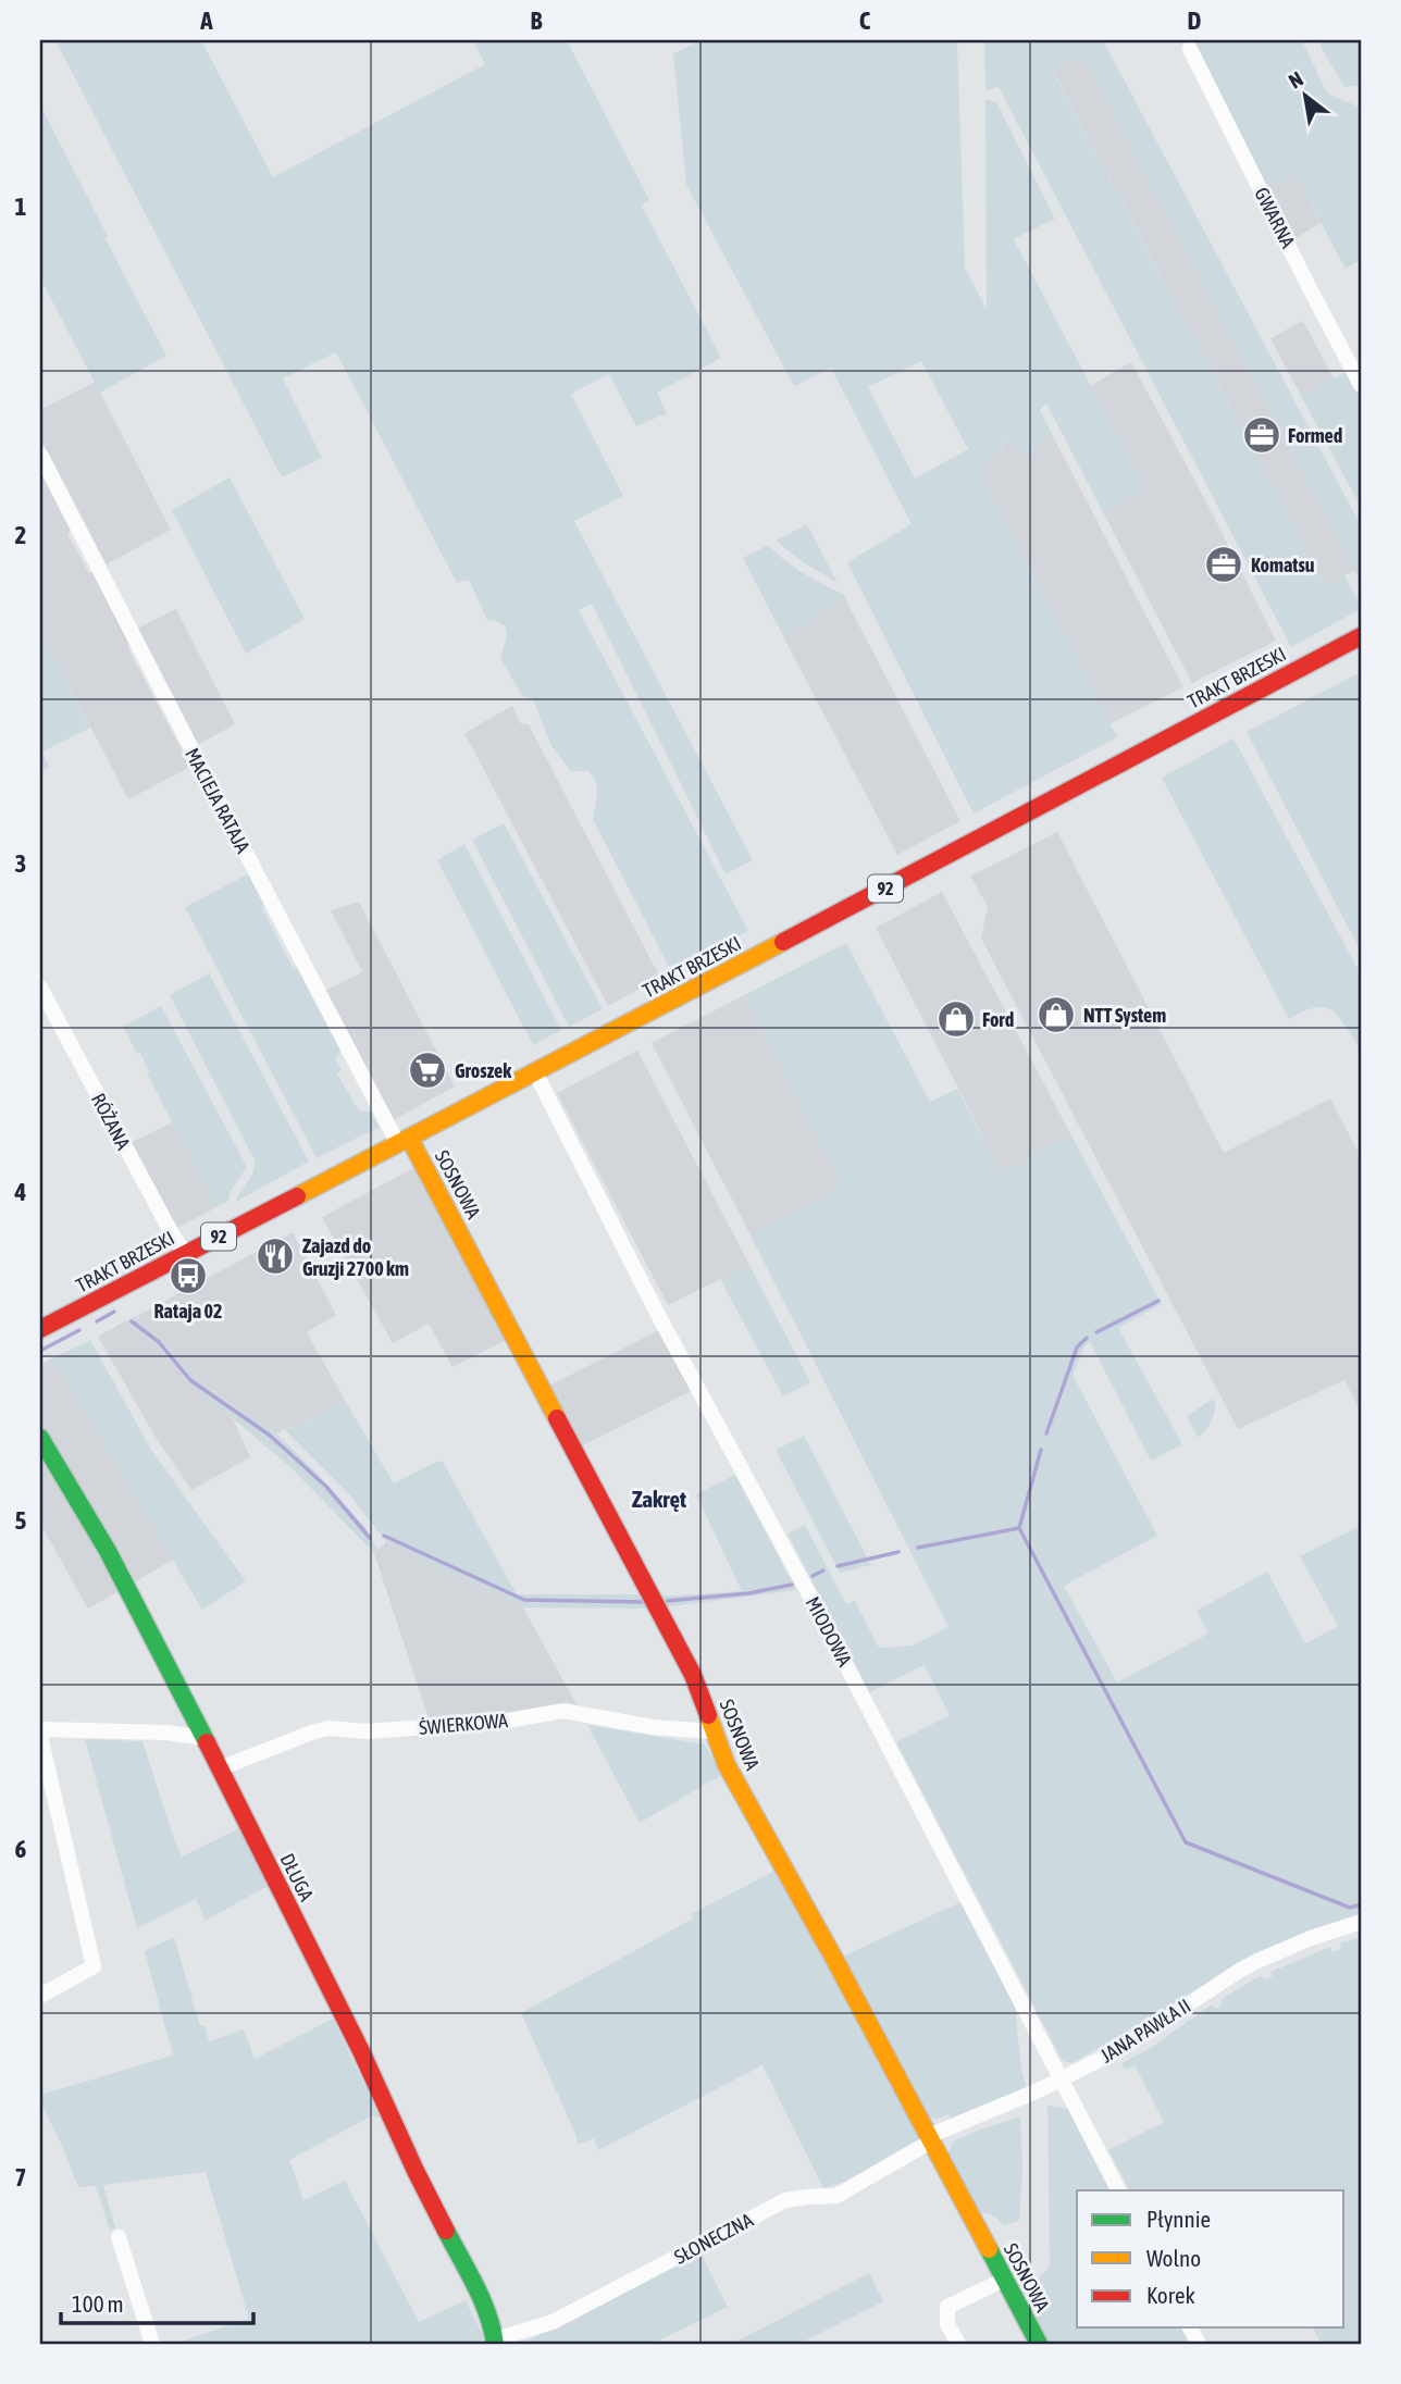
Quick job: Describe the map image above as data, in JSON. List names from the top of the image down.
{
  "streets": {
    "street": [
      "GWARNA",
      "TRAKT BRZESKI",
      "MACIEJA RATAJA",
      "92",
      "RÓŻANA",
      "SOSNOWA",
      "MIODOWA",
      "ŚWIERKOWA",
      "DŁUGA",
      "JANA PAWŁA II",
      "SŁONECZNA"
    ]
  },
  "crossings": [
    ["TRAKT BRZESKI", "MACIEJA RATAJA"],
    ["TRAKT BRZESKI", "RÓŻANA"],
    ["TRAKT BRZESKI", "SOSNOWA"],
    ["TRAKT BRZESKI", "MIODOWA"],
    ["MACIEJA RATAJA", "SOSNOWA"],
    ["SOSNOWA", "ŚWIERKOWA"],
    ["SOSNOWA", "JANA PAWŁA II"],
    ["SOSNOWA", "SŁONECZNA"],
    ["MIODOWA", "JANA PAWŁA II"],
    ["ŚWIERKOWA", "DŁUGA"],
    ["DŁUGA", "SŁONECZNA"],
    ["JANA PAWŁA II", "SŁONECZNA"]
  ],
  "districts": ["Zakręt"],
  "places": {
    "office": ["Formed", "Komatsu"],
    "shop": ["NTT System", "Ford"],
    "supermarket": ["Groszek"],
    "restaurant": ["Zajazd do Gruzji 2700 km"],
    "bus stop": ["Rataja 02"]
  },
  "legend": ["Płynnie", "Wolno", "Korek"],
  "scale_bar": "100 m",
  "north": "top left",
  "grid": {
    "columns": [
      "A",
      "B",
      "C",
      "D"
    ],
    "rows": [
      "1",
      "2",
      "3",
      "4",
      "5",
      "6",
      "7"
    ]
  }
}
